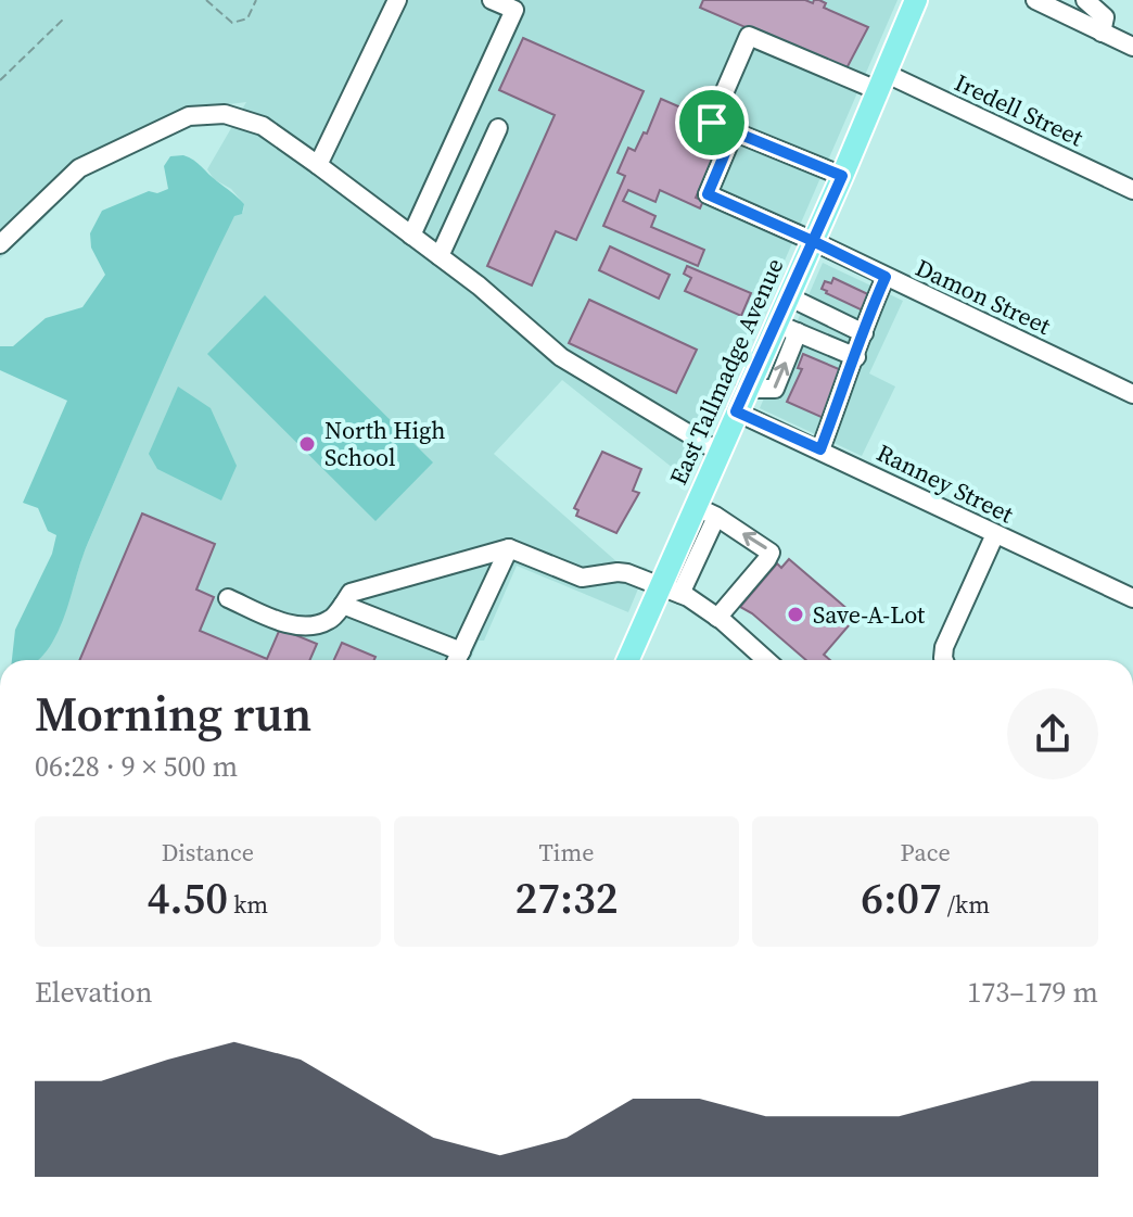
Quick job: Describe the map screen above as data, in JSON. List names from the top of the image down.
{
  "streets": {
    "main road": ["East Tallmadge Avenue"],
    "street": ["Iredell Street", "Damon Street", "Ranney Street"]
  },
  "crossings": [
    ["Iredell Street", "Damon Street"],
    ["Iredell Street", "East Tallmadge Avenue"],
    ["Damon Street", "East Tallmadge Avenue"],
    ["East Tallmadge Avenue", "Ranney Street"]
  ],
  "places": ["North High School", "Save-A-Lot"],
  "page": {
    "heading": ["Morning run", "06:28 · 9 × 500 m"],
    "stats": [
      ["Distance", "4.50 km"],
      ["Time", "27:32"],
      ["Pace", "6:07 /km"]
    ],
    "chart": ["Elevation", "173–179 m"]
  }
}
